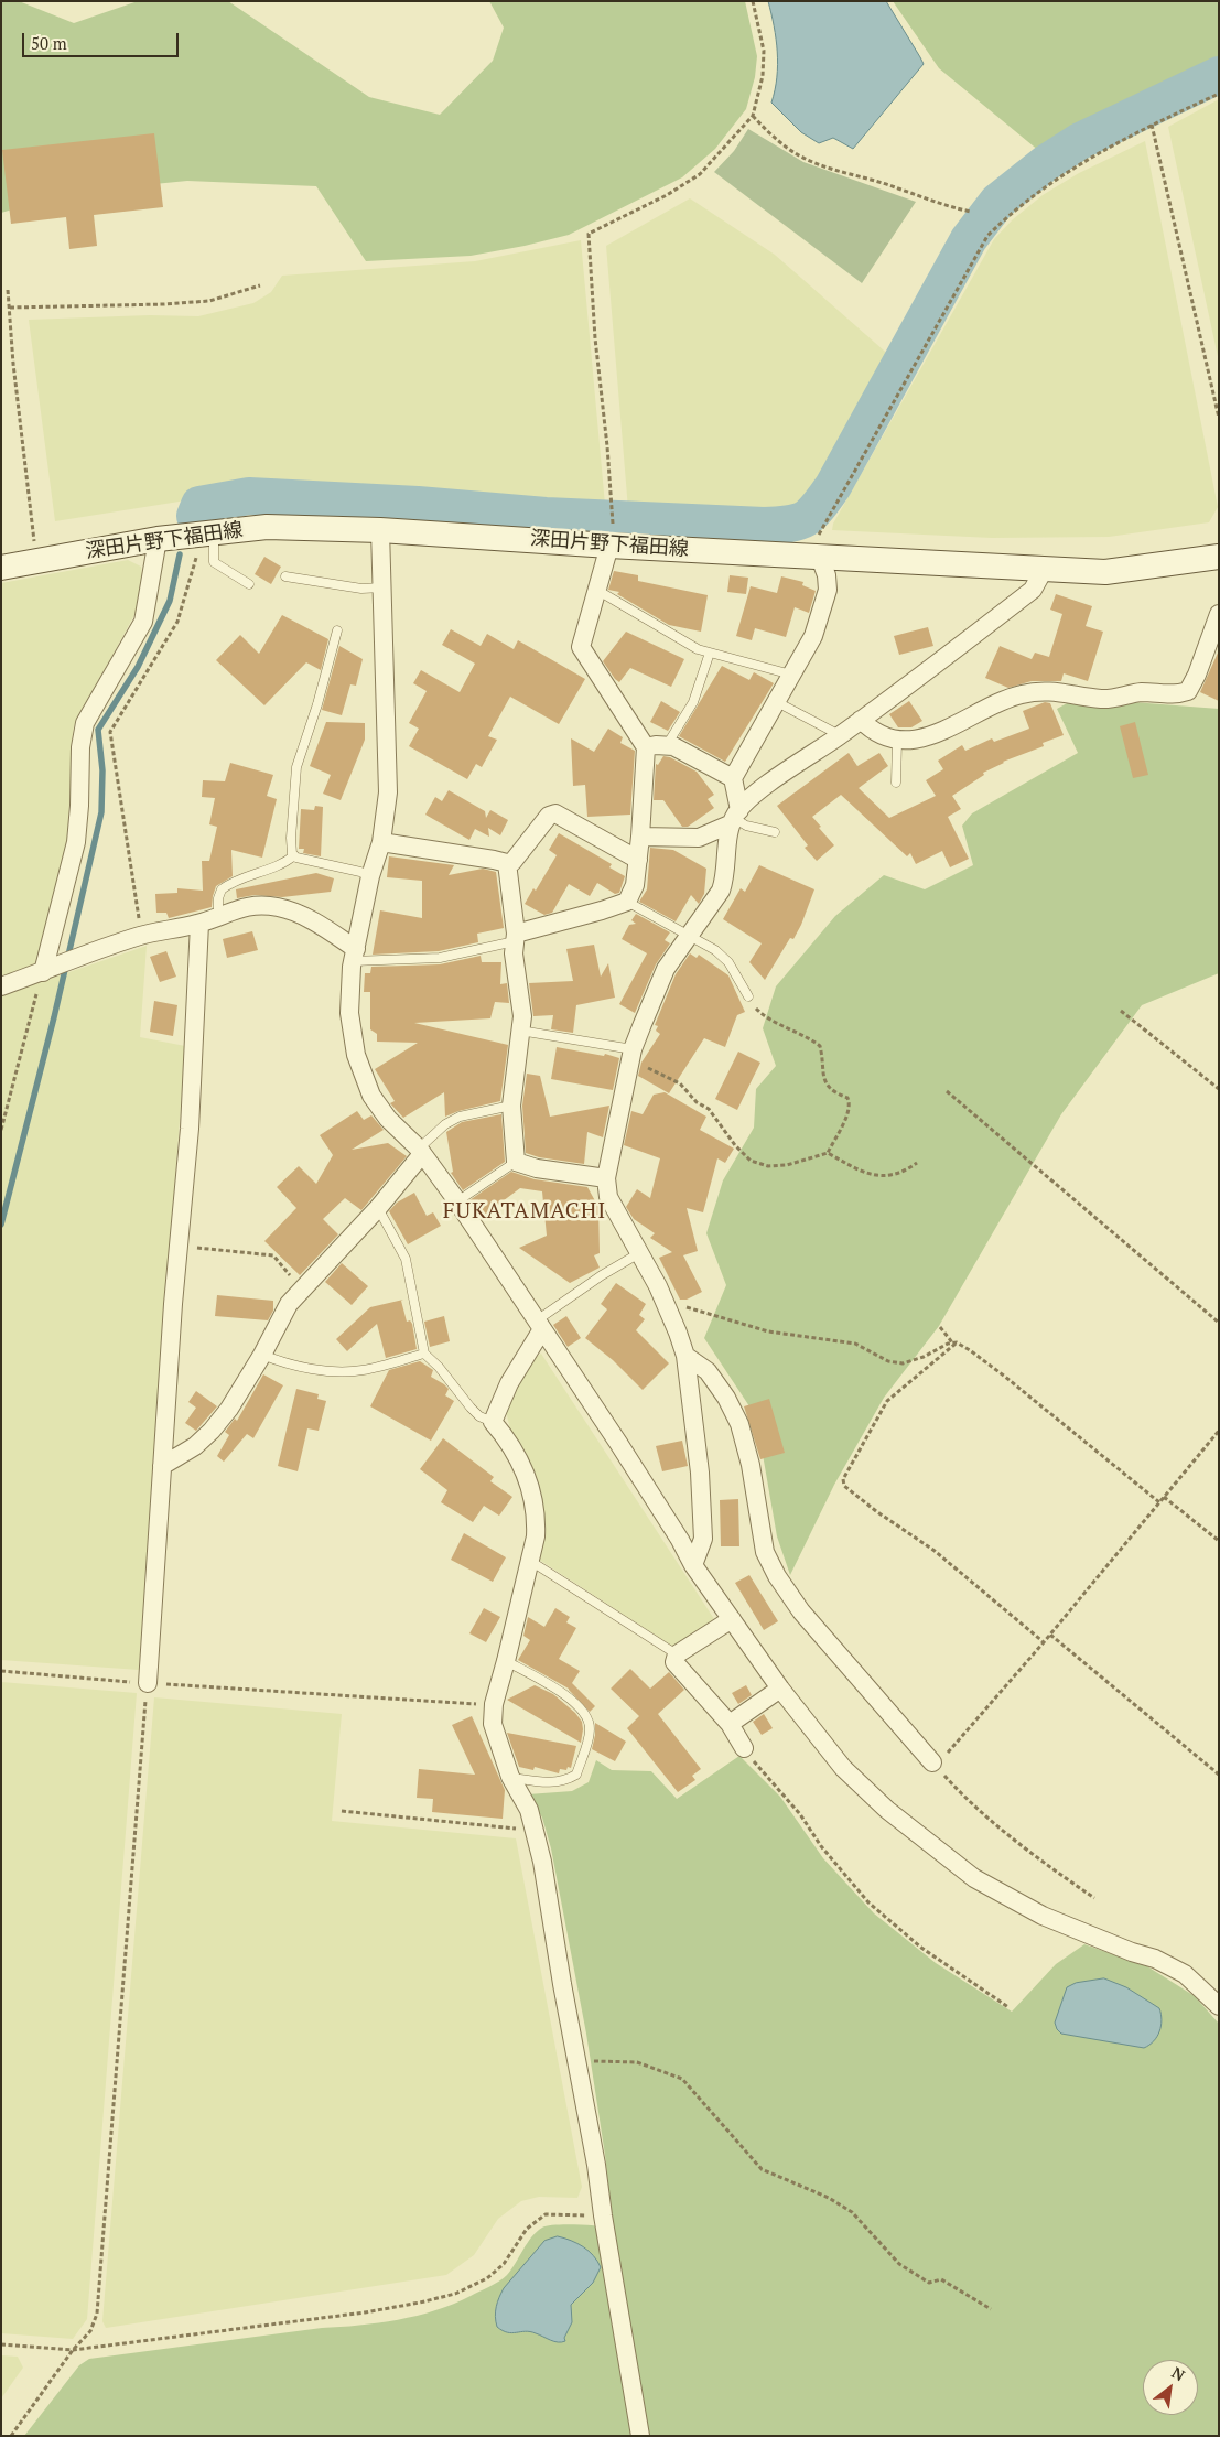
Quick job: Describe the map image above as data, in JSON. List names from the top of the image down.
{
  "streets": {
    "main road": ["深田片野下福田線"]
  },
  "districts": ["FUKATAMACHI"],
  "scale_bar": "50 m",
  "north": "top right"
}
